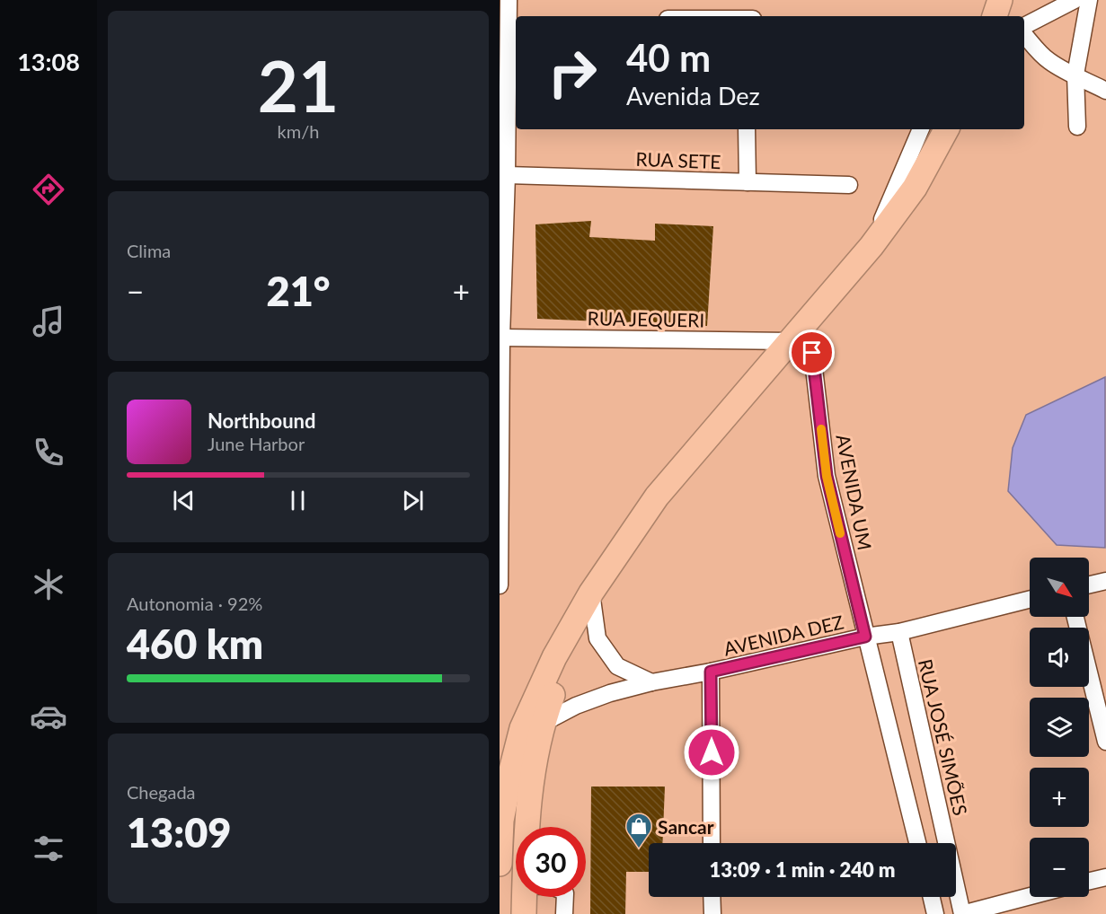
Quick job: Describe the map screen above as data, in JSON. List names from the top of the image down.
{
  "streets": {
    "street": [
      "RUA SETE",
      "RUA JEQUERI",
      "AVENIDA UM",
      "AVENIDA DEZ",
      "RUA JOSÉ SIMÕES"
    ]
  },
  "crossings": [
    ["AVENIDA UM", "AVENIDA DEZ"],
    ["AVENIDA DEZ", "RUA JOSÉ SIMÕES"]
  ],
  "places": {
    "shop": ["Sancar"]
  },
  "north": "bottom right",
  "page": {
    "tabs": "13:08",
    "tile": [
      ["21", "km/h"],
      "Clima",
      ["Autonomia · 92%", "460 km"],
      ["Chegada", "13:09"]
    ],
    "turn": ["40 m", "Avenida Dez"],
    "heat": ["−", "21°", "+"],
    "song": ["Northbound", "June Harbor"],
    "map_buttons": ["+", "−"],
    "limit": "30",
    "trip": "13:09 · 1 min · 240 m"
  }
}
